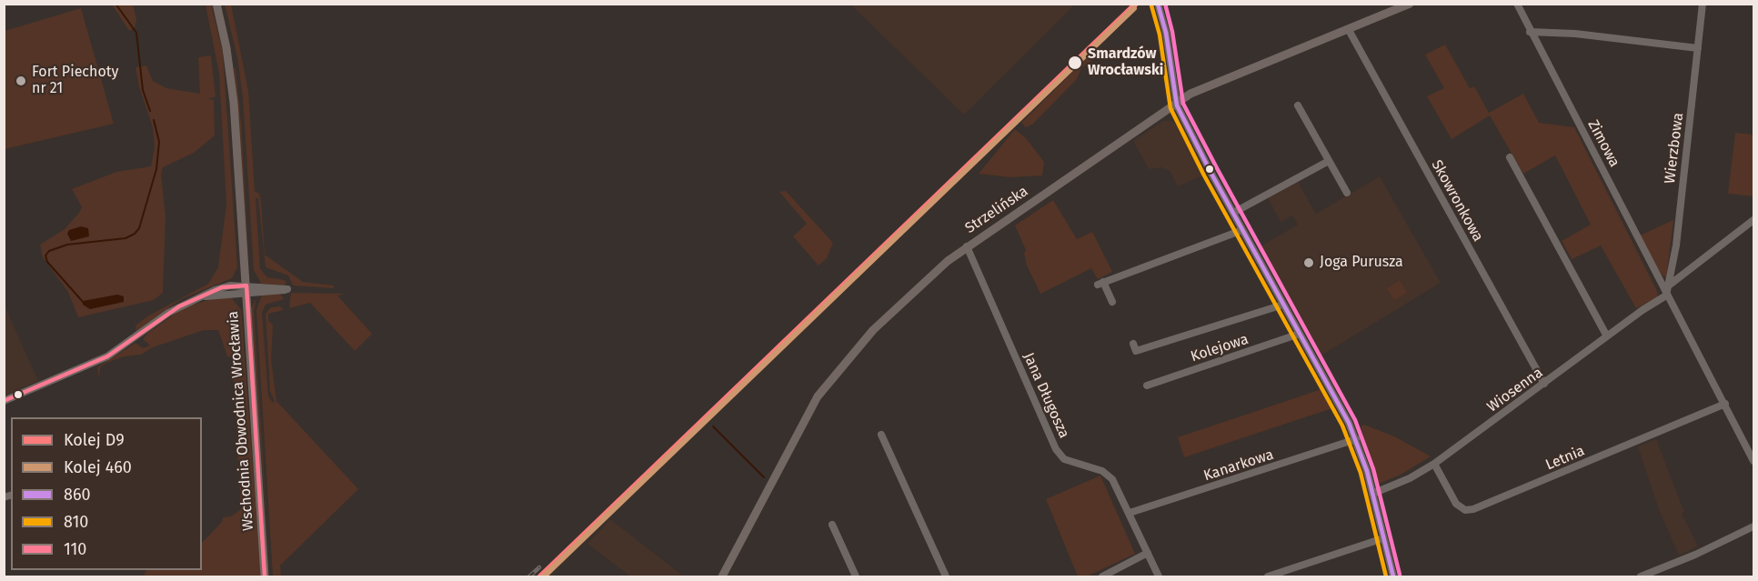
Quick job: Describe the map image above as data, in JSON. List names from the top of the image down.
{
  "streets": {
    "main road": ["Strzelińska", "Wschodnia Obwodnica Wrocławia"],
    "street": [
      "Zimowa",
      "Wierzbowa",
      "Skowronkowa",
      "Kolejowa",
      "Wiosenna",
      "Jana Długosza",
      "Letnia",
      "Kanarkowa"
    ]
  },
  "crossings": [
    ["Zimowa", "Wierzbowa"],
    ["Zimowa", "Wiosenna"],
    ["Zimowa", "Letnia"],
    ["Wierzbowa", "Wiosenna"],
    ["Skowronkowa", "Strzelińska"],
    ["Skowronkowa", "Wiosenna"],
    ["Strzelińska", "Jana Długosza"],
    ["Wiosenna", "Letnia"],
    ["Jana Długosza", "Kanarkowa"]
  ],
  "places": ["Smardzów Wrocławski", "Fort Piechoty nr 21", "Joga Purusza"],
  "lines": [
    "rail line D9",
    "transit line 860",
    "transit line 810",
    "rail line 460",
    "transit line 110"
  ],
  "legend": [
    "Kolej D9",
    "Kolej 460",
    "860",
    "810",
    "110"
  ]
}
